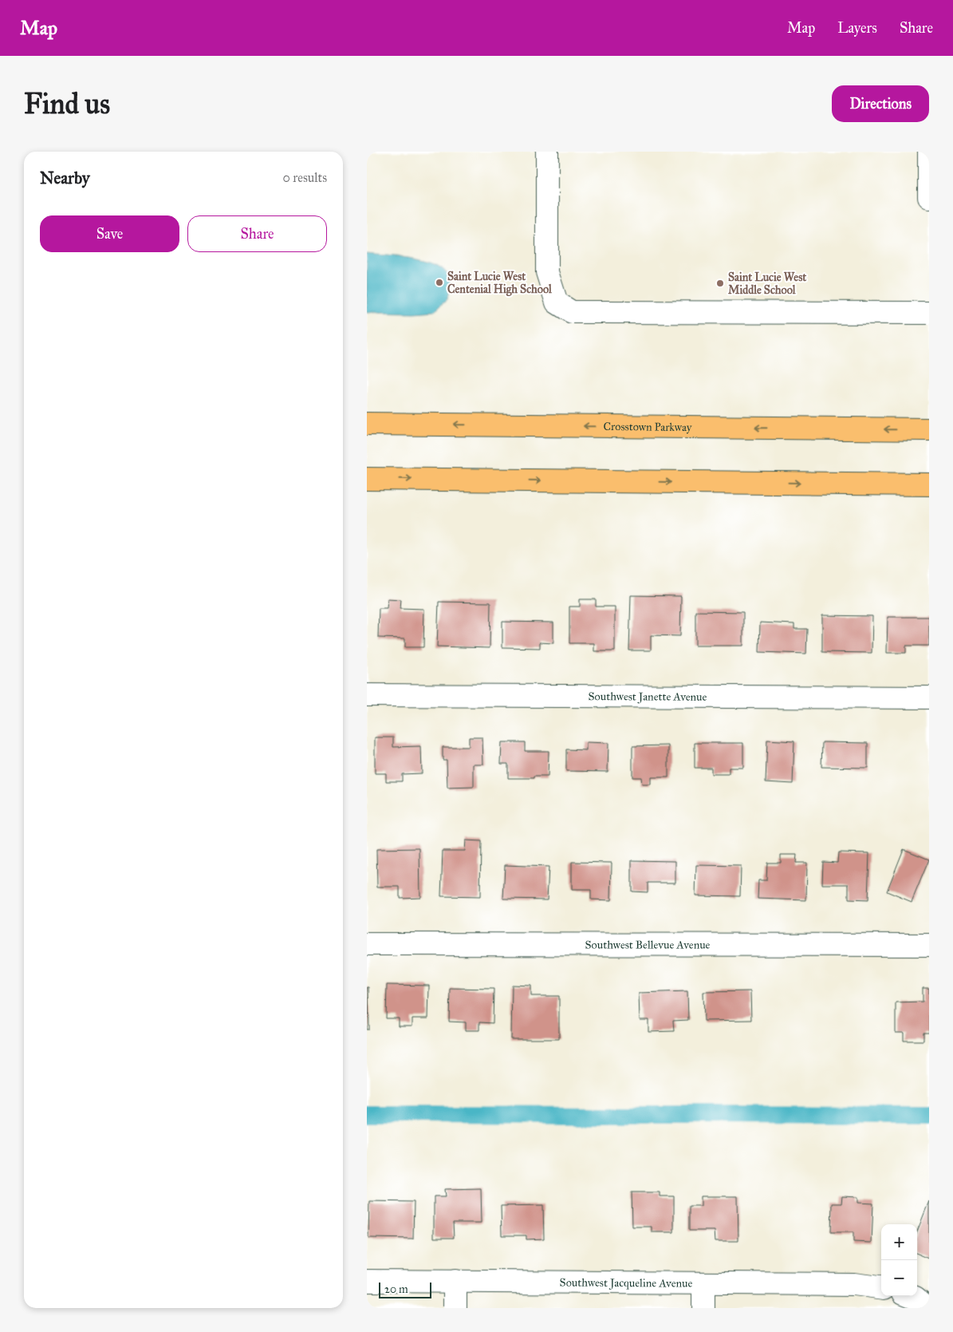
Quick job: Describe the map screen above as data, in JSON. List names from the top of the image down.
{
  "streets": {
    "main road": ["Crosstown Parkway"],
    "street": ["Southwest Janette Avenue", "Southwest Bellevue Avenue", "Southwest Jacqueline Avenue"]
  },
  "places": ["Saint Lucie West Centenial High School", "Saint Lucie West Middle School"],
  "scale_bar": "20 m",
  "page": {
    "header": "Map",
    "nav": ["Map", "Layers", "Share"],
    "buttons": [
      "Directions",
      ["Save", "Share"]
    ],
    "title": "Find us",
    "heading": ["Nearby", "0 results"],
    "map_buttons": ["+", "−"],
    "scale": "20 m"
  }
}
